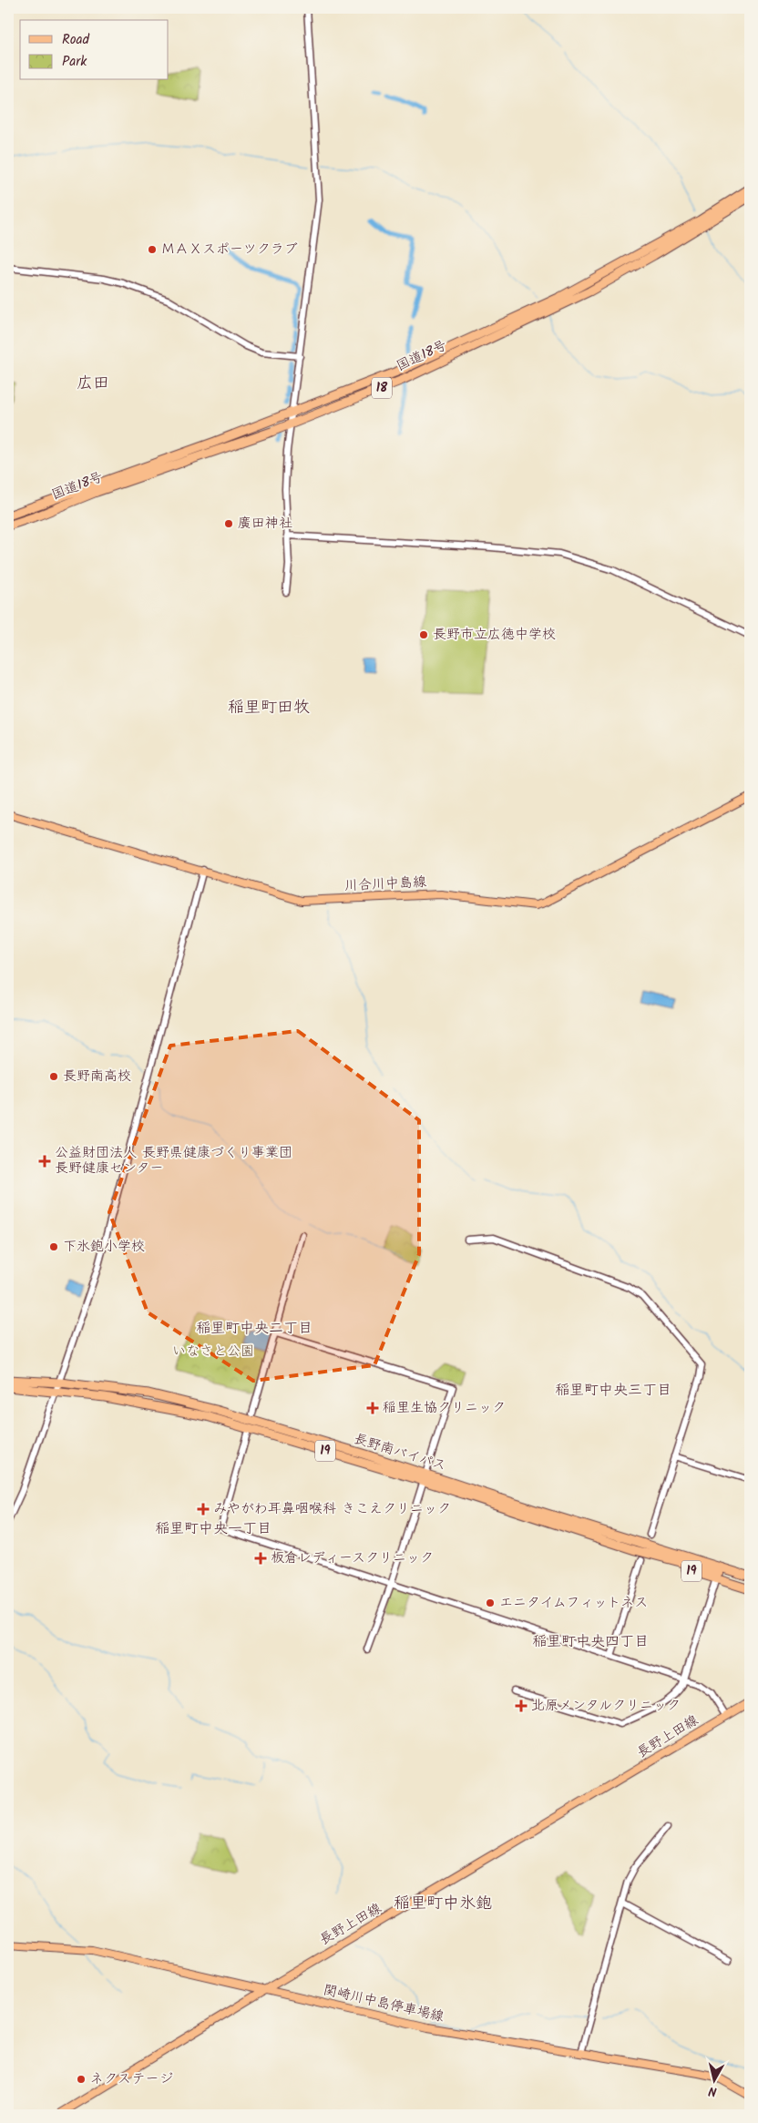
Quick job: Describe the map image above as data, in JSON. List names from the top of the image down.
{
  "streets": {
    "highway": [
      "国道18号",
      "18",
      "19",
      "長野南バイパス"
    ],
    "main road": ["川合川中島線", "長野上田線", "関崎川中島停車場線"]
  },
  "crossings": [
    ["19", "長野南バイパス"],
    ["長野上田線", "関崎川中島停車場線"]
  ],
  "districts": [
    "広田",
    "稲里町田牧",
    "稲里町中央二丁目",
    "稲里町中央三丁目",
    "稲里町中央一丁目",
    "稲里町中央四丁目",
    "稲里町中氷鉋"
  ],
  "parks": ["いなさと公園"],
  "places": {
    "other": [
      "ＭＡＸスポーツクラブ",
      "廣田神社",
      "長野市立広徳中学校",
      "長野南高校",
      "下氷鉋小学校",
      "エニタイムフィットネス",
      "ネクステージ"
    ],
    "health": [
      "公益財団法人 長野県健康づくり事業団 長野健康センター",
      "稲里生協クリニック",
      "みやがわ耳鼻咽喉科 きこえクリニック",
      "板倉レディースクリニック",
      "北原メンタルクリニック"
    ]
  },
  "legend": ["Road", "Park"],
  "north": "bottom"
}
